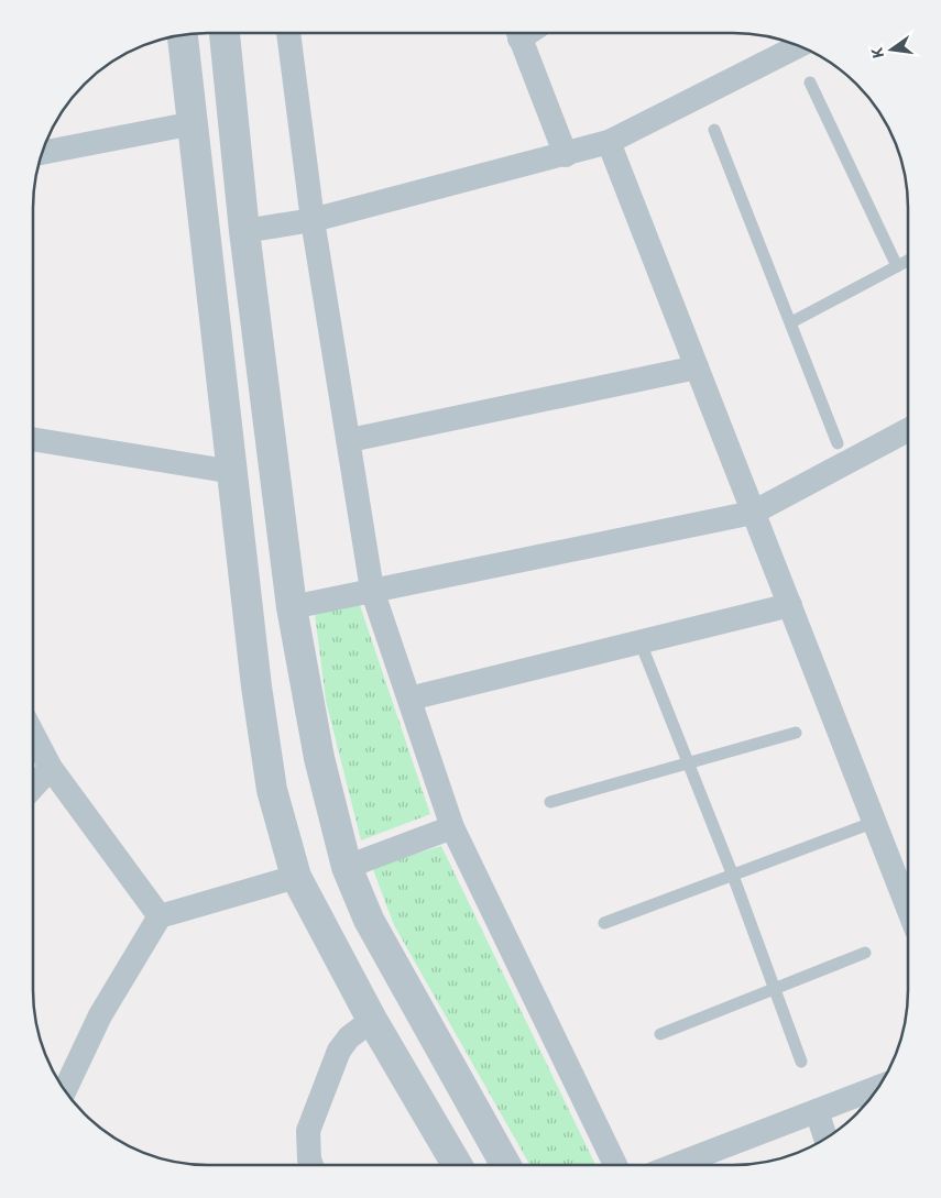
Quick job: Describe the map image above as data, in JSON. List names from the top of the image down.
{
  "north": "left"
}
